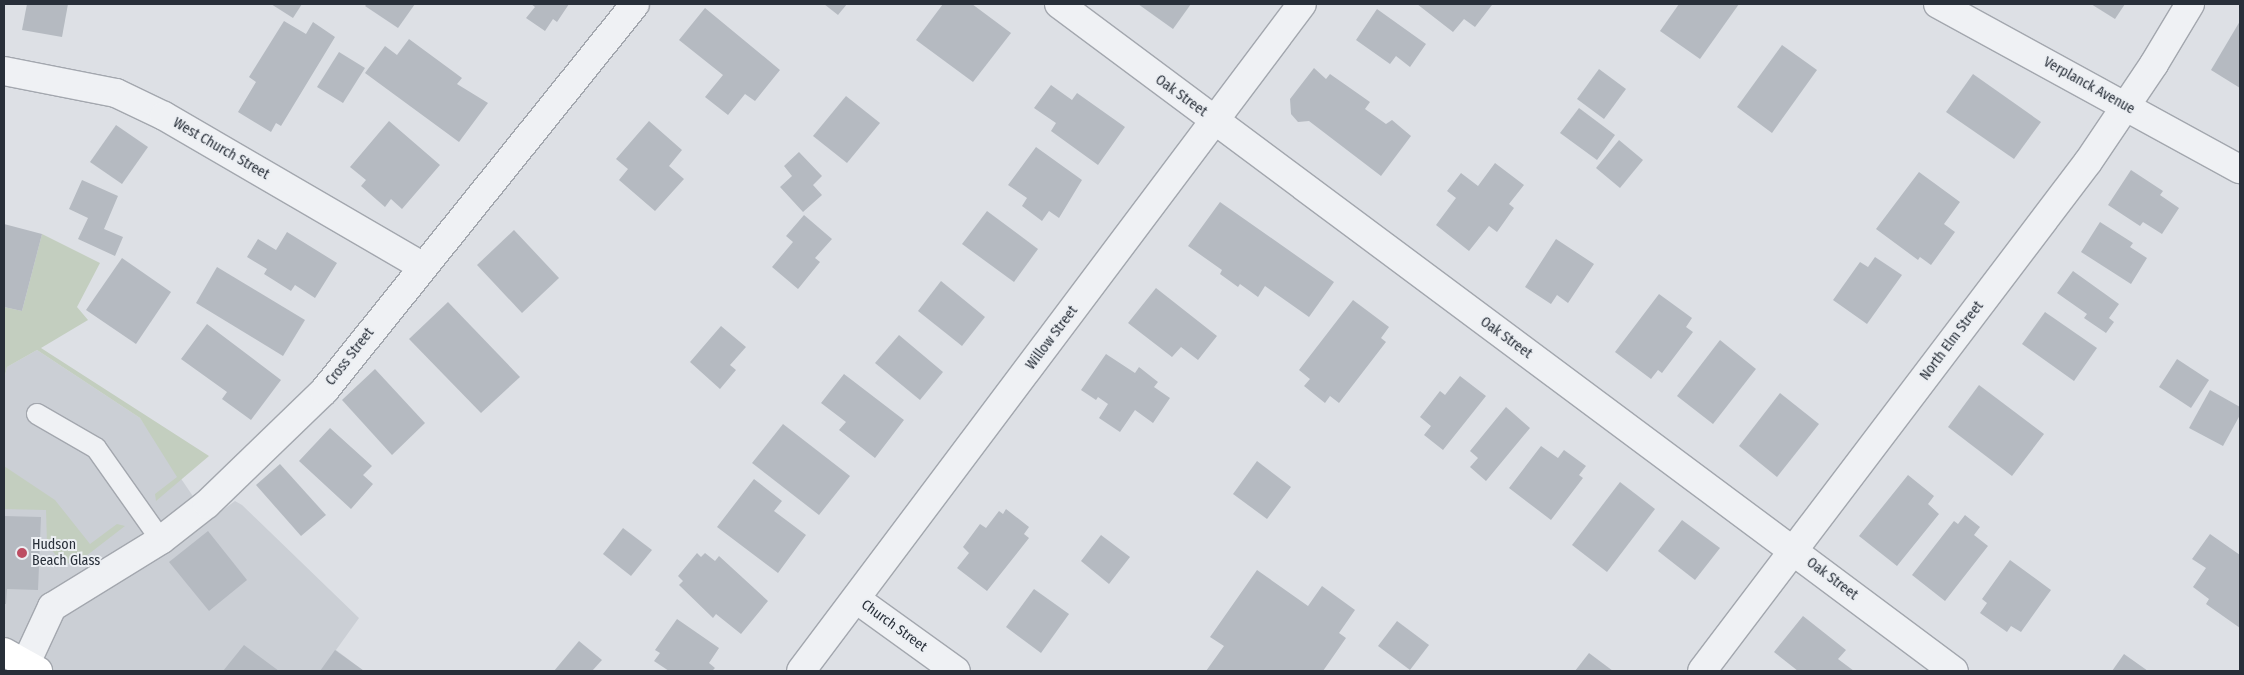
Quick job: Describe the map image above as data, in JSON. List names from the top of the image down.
{
  "streets": {
    "street": [
      "Verplanck Avenue",
      "Oak Street",
      "West Church Street",
      "Willow Street",
      "North Elm Street",
      "Cross Street",
      "Church Street"
    ]
  },
  "crossings": [
    ["Verplanck Avenue", "North Elm Street"],
    ["Oak Street", "Willow Street"],
    ["Oak Street", "North Elm Street"],
    ["West Church Street", "Cross Street"],
    ["Willow Street", "Church Street"]
  ],
  "places": ["Hudson Beach Glass"]
}
